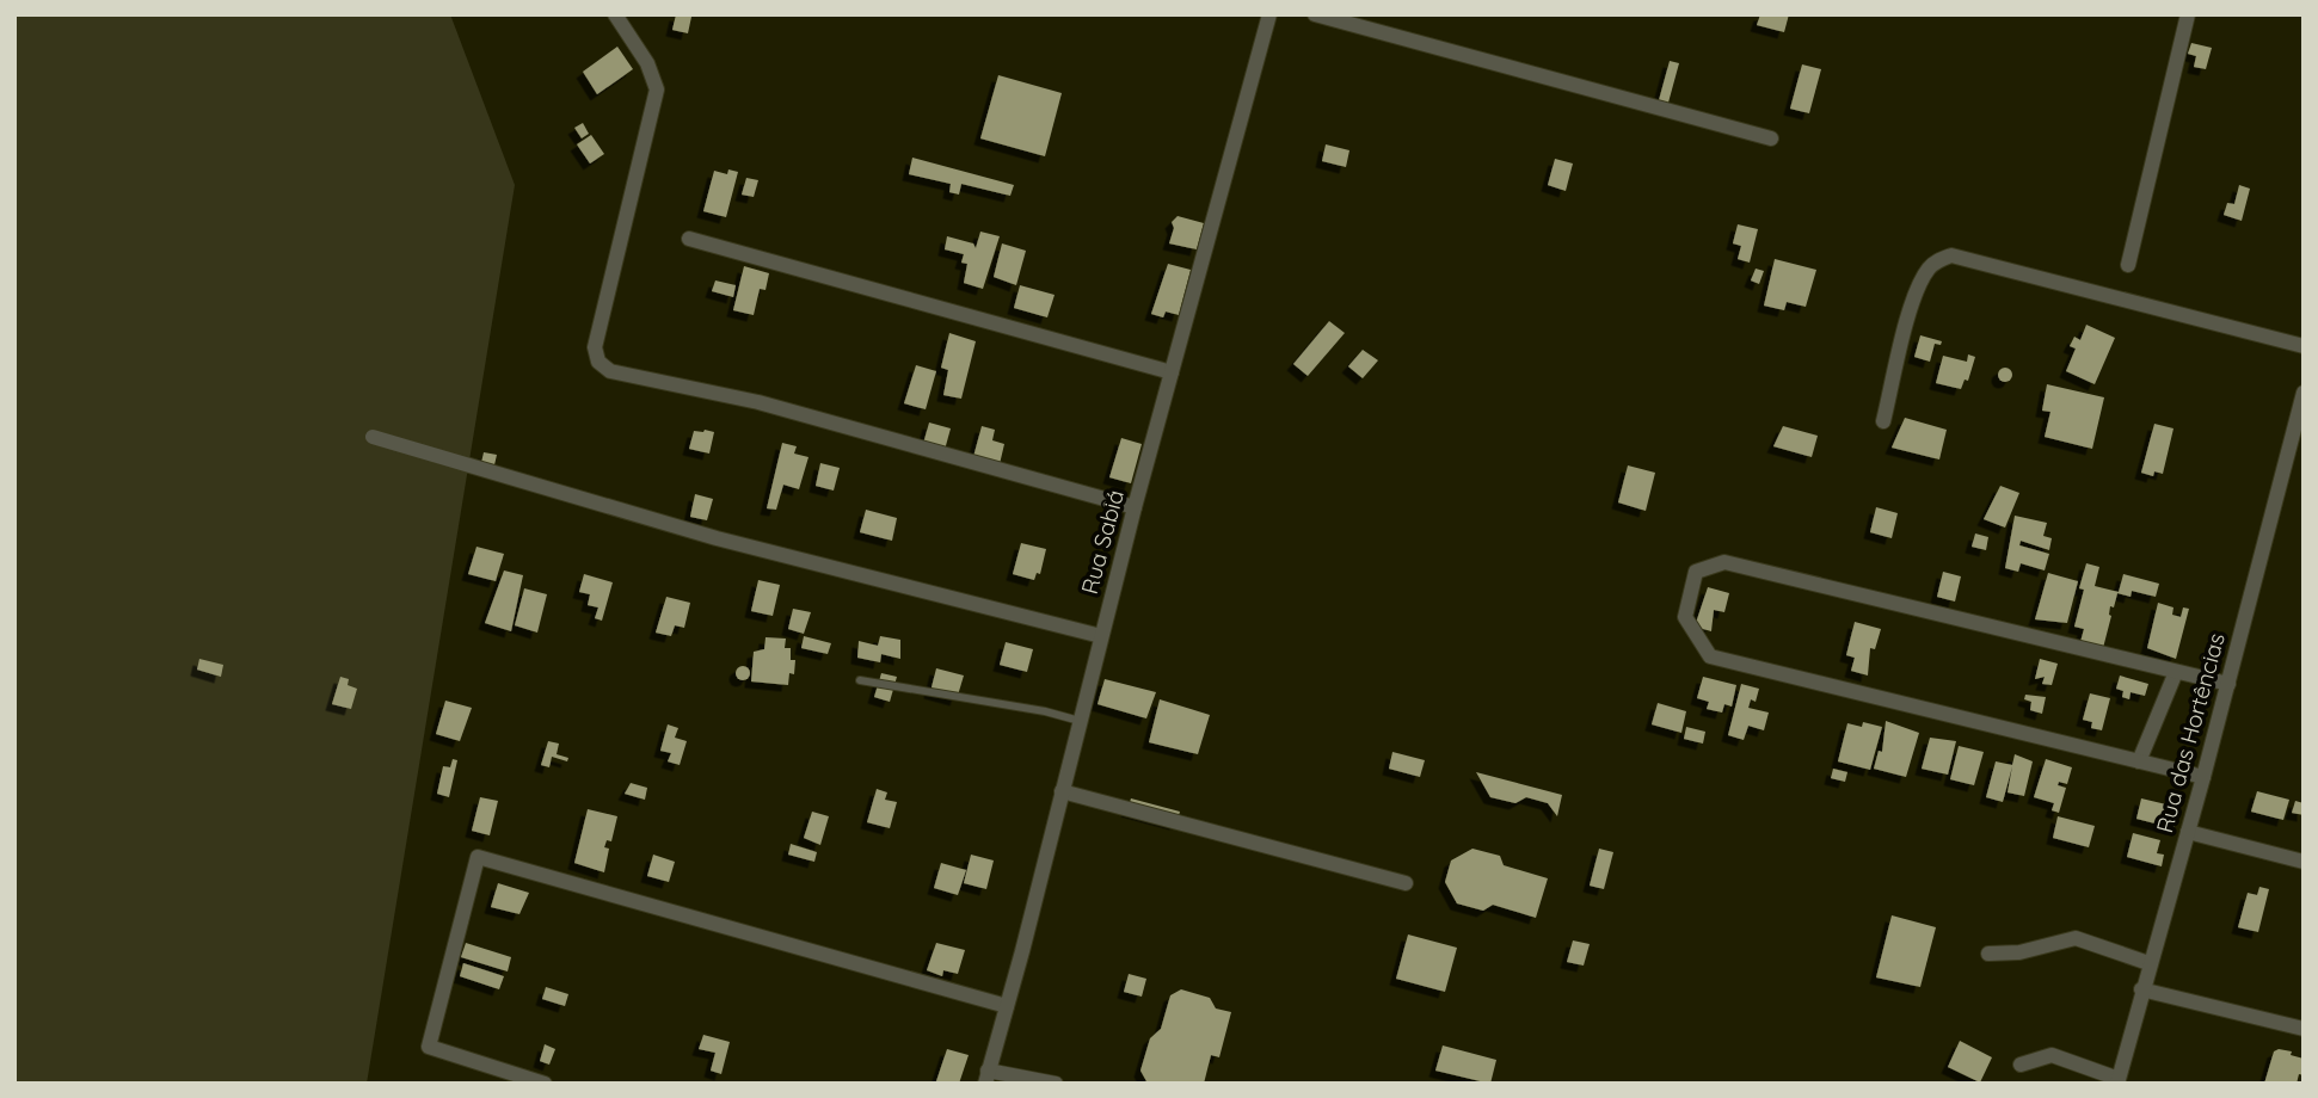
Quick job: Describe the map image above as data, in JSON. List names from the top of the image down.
{
  "streets": {
    "street": ["Rua Sabiá", "Rua das Hortências"]
  }
}
